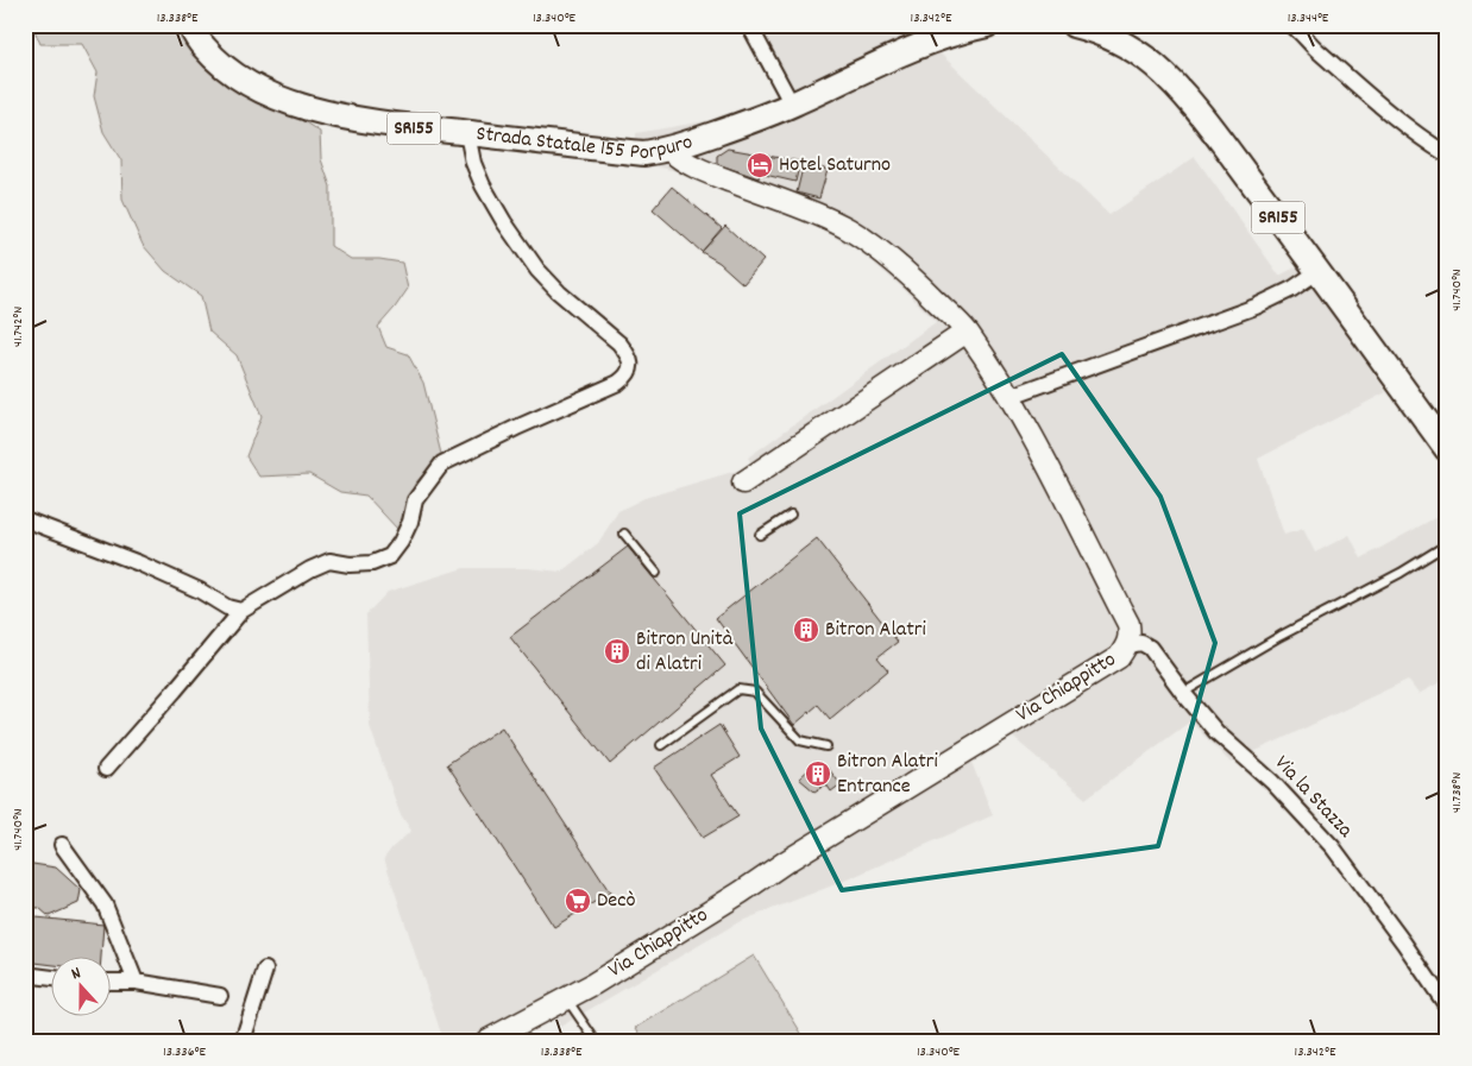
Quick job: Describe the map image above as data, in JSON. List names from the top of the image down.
{
  "streets": {
    "main road": ["SR155", "Strada Statale 155 Porpuro"],
    "street": ["Via Chiappitto", "Via la Stazza"]
  },
  "crossings": [
    ["Strada Statale 155 Porpuro", "Via Chiappitto"],
    ["Via Chiappitto", "Via la Stazza"]
  ],
  "places": {
    "hotel": ["Hotel Saturno"],
    "building": ["Bitron Alatri", "Bitron Unità di Alatri", "Bitron Alatri Entrance"],
    "supermarket": ["Decò"]
  },
  "north": "top",
  "coordinates": [
    "13.338°E",
    "13.340°E",
    "13.342°E",
    "13.344°E",
    "41.740°N",
    "41.742°N",
    "41.738°N",
    "13.336°E"
  ]
}
